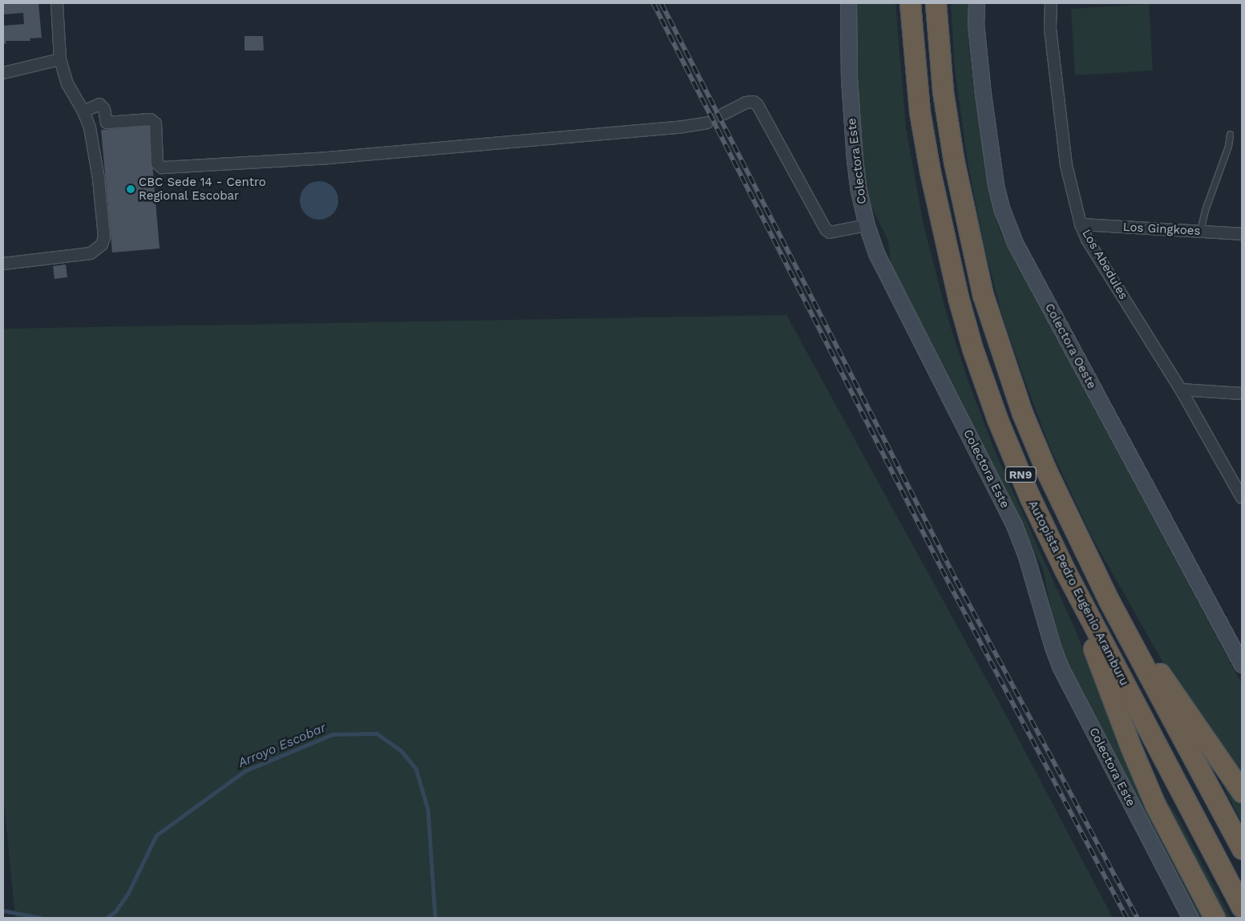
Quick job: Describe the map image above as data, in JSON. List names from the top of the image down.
{
  "streets": {
    "highway": ["RN9", "Autopista Pedro Eugenio Aramburu"],
    "street": [
      "Colectora Este",
      "Los Gingkoes",
      "Los Abedules",
      "Colectora Oeste"
    ]
  },
  "crossings": [
    ["Los Gingkoes", "Los Abedules"]
  ],
  "water": ["Arroyo Escobar"],
  "places": ["CBC Sede 14 - Centro Regional Escobar"]
}
